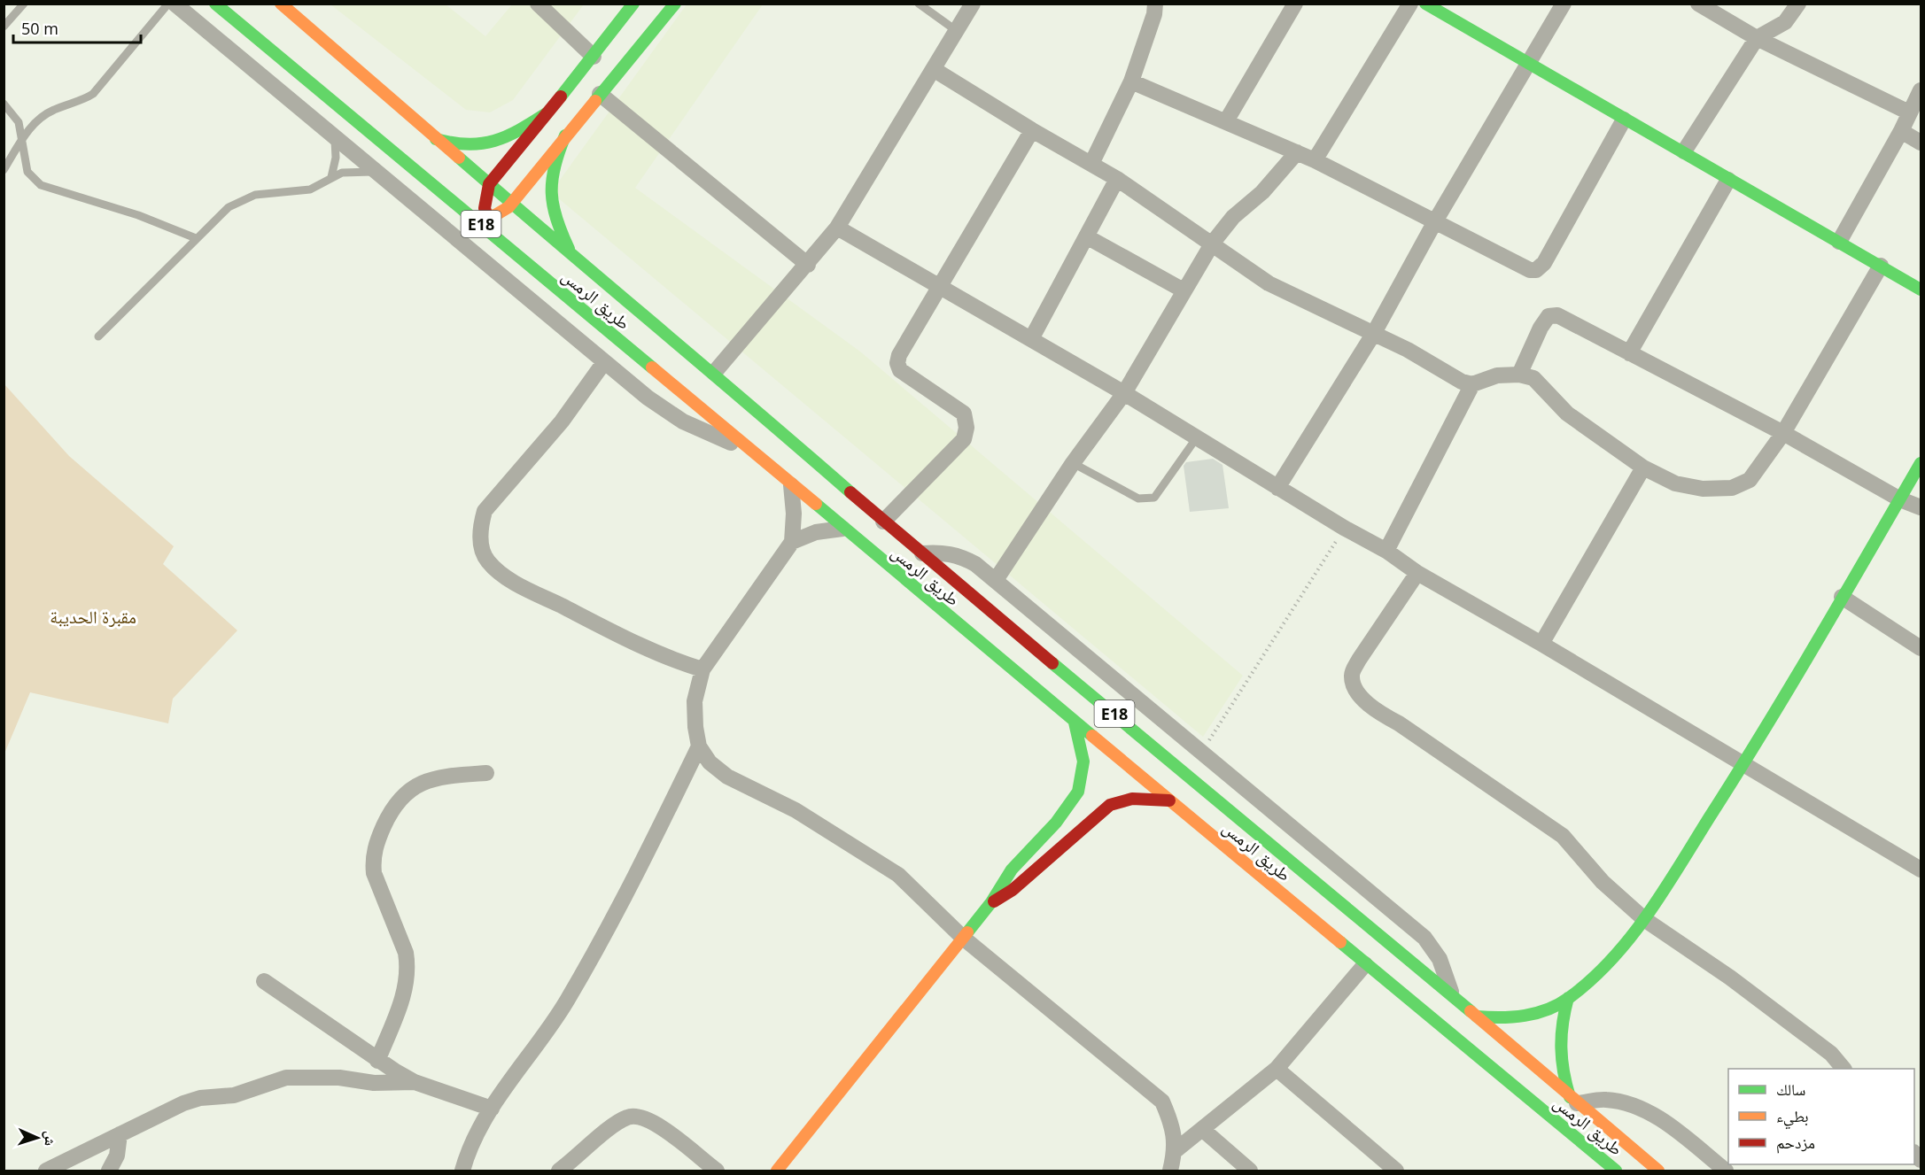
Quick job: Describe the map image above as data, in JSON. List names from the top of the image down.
{
  "streets": {
    "main road": ["E18", "طريق الرمس"]
  },
  "parks": ["مقبرة الحديبة"],
  "legend": ["سالك", "بطيء", "مزدحم"],
  "scale_bar": "50 m",
  "north": "right"
}
